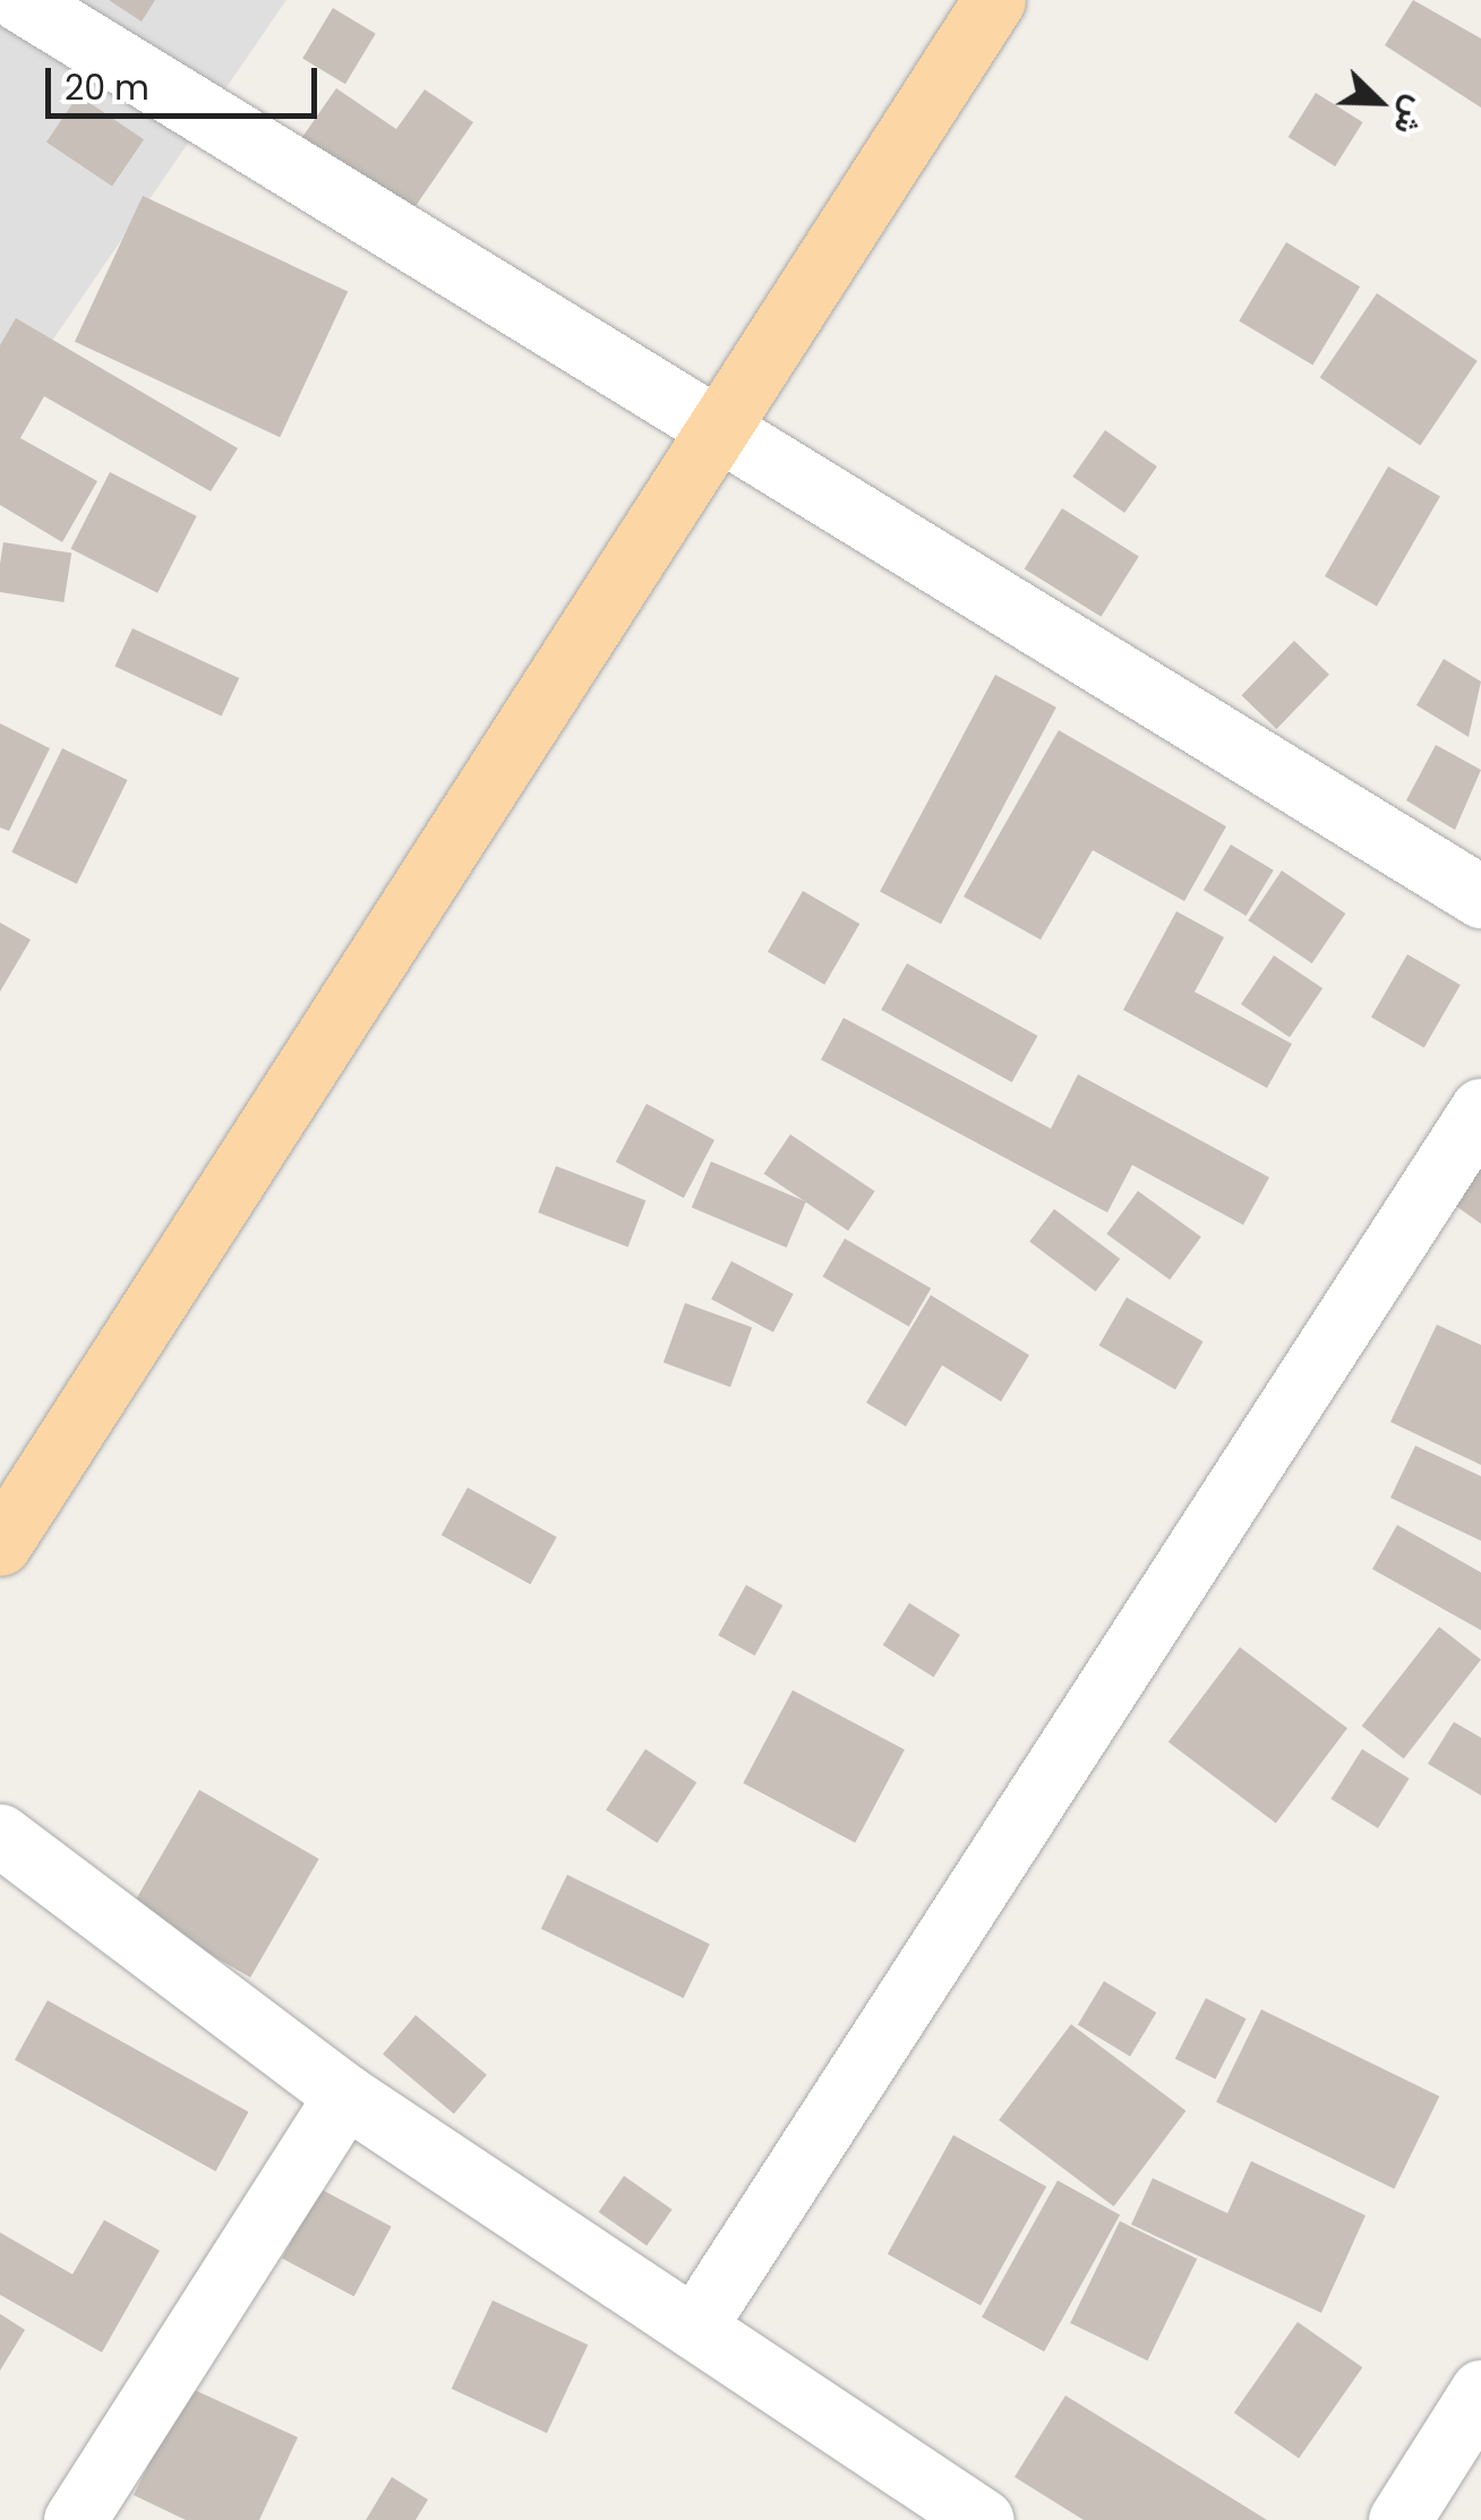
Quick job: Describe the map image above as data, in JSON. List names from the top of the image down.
{
  "scale_bar": "20 m",
  "north": "bottom right"
}
